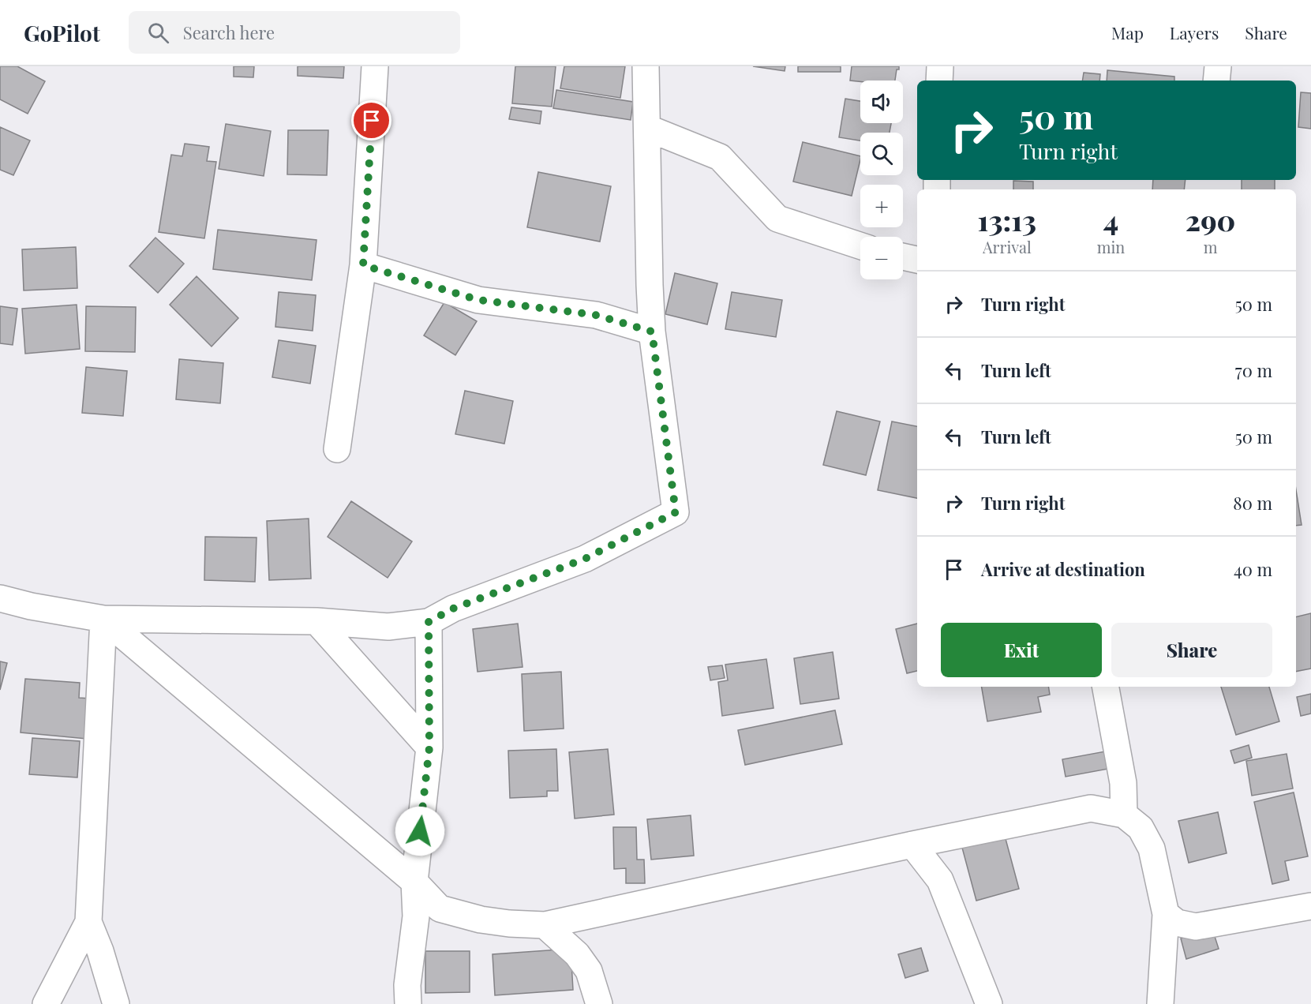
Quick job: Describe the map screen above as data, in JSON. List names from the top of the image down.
{
  "page": {
    "header": "GoPilot",
    "search": "Search here",
    "nav": ["Map", "Layers", "Share"],
    "map_buttons": ["+", "−"],
    "turn": ["50 m", "Turn right"],
    "eta": [
      "13:13",
      "Arrival",
      "4",
      "min",
      "290",
      "m"
    ],
    "list": [
      {
        "name": "Turn right",
        "value": "50 m"
      },
      {
        "name": "Turn left",
        "value": "70 m"
      },
      {
        "name": "Turn left",
        "value": "50 m"
      },
      {
        "name": "Turn right",
        "value": "80 m"
      },
      {
        "name": "Arrive at destination",
        "value": "40 m"
      }
    ],
    "buttons": ["Exit", "Share"]
  }
}
